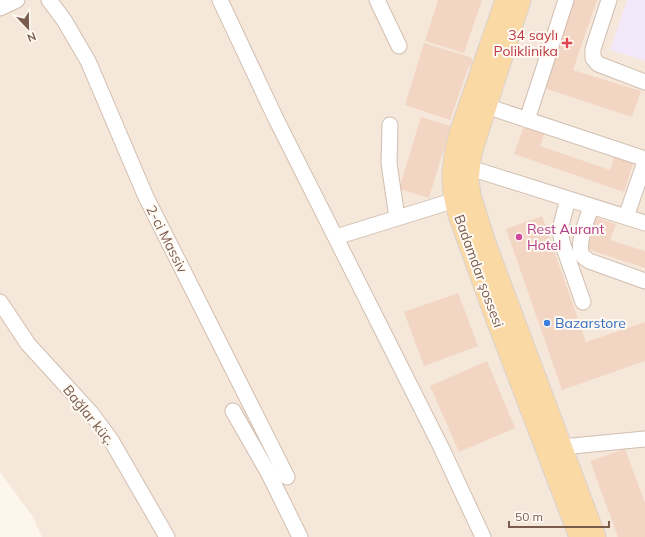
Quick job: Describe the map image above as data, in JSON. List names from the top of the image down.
{
  "streets": {
    "main road": ["Badamdar şossesi"],
    "street": ["2-ci Massiv", "Bağlar küç."]
  },
  "places": {
    "health": ["34 saylı Poliklinika"],
    "other": ["Rest Aurant Hotel", "Bazarstore"]
  },
  "scale_bar": "50 m",
  "north": "bottom"
}
